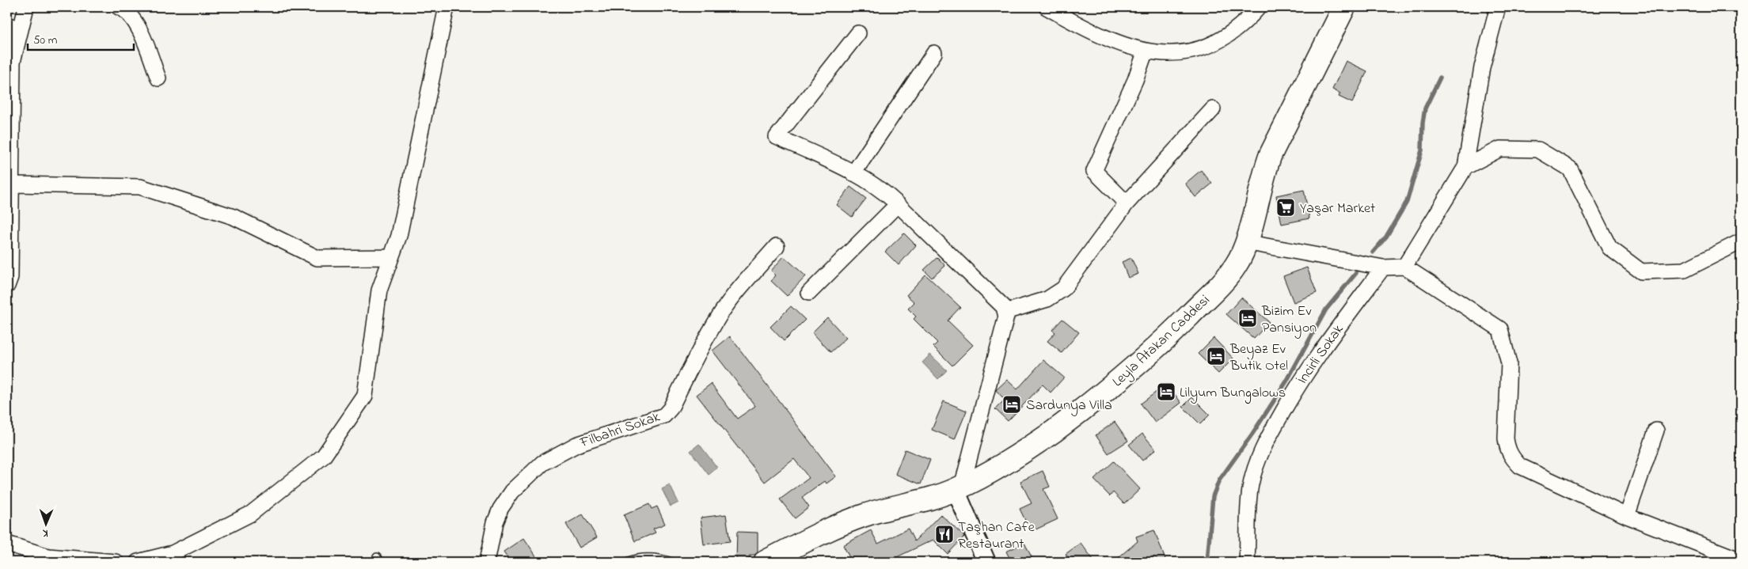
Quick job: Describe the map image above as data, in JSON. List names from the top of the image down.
{
  "streets": {
    "main road": ["Leyla Atakan Caddesi"],
    "street": ["İncirli Sokak", "Filbahri Sokak"]
  },
  "places": {
    "supermarket": ["Yaşar Market"],
    "hotel": [
      "Bizim Ev Pansiyon",
      "Beyaz Ev Butik Otel",
      "Lilyum Bungalows",
      "Sardunya Villa"
    ],
    "restaurant": ["Taşhan Cafe Restaurant"]
  },
  "scale_bar": "50 m",
  "north": "bottom"
}
